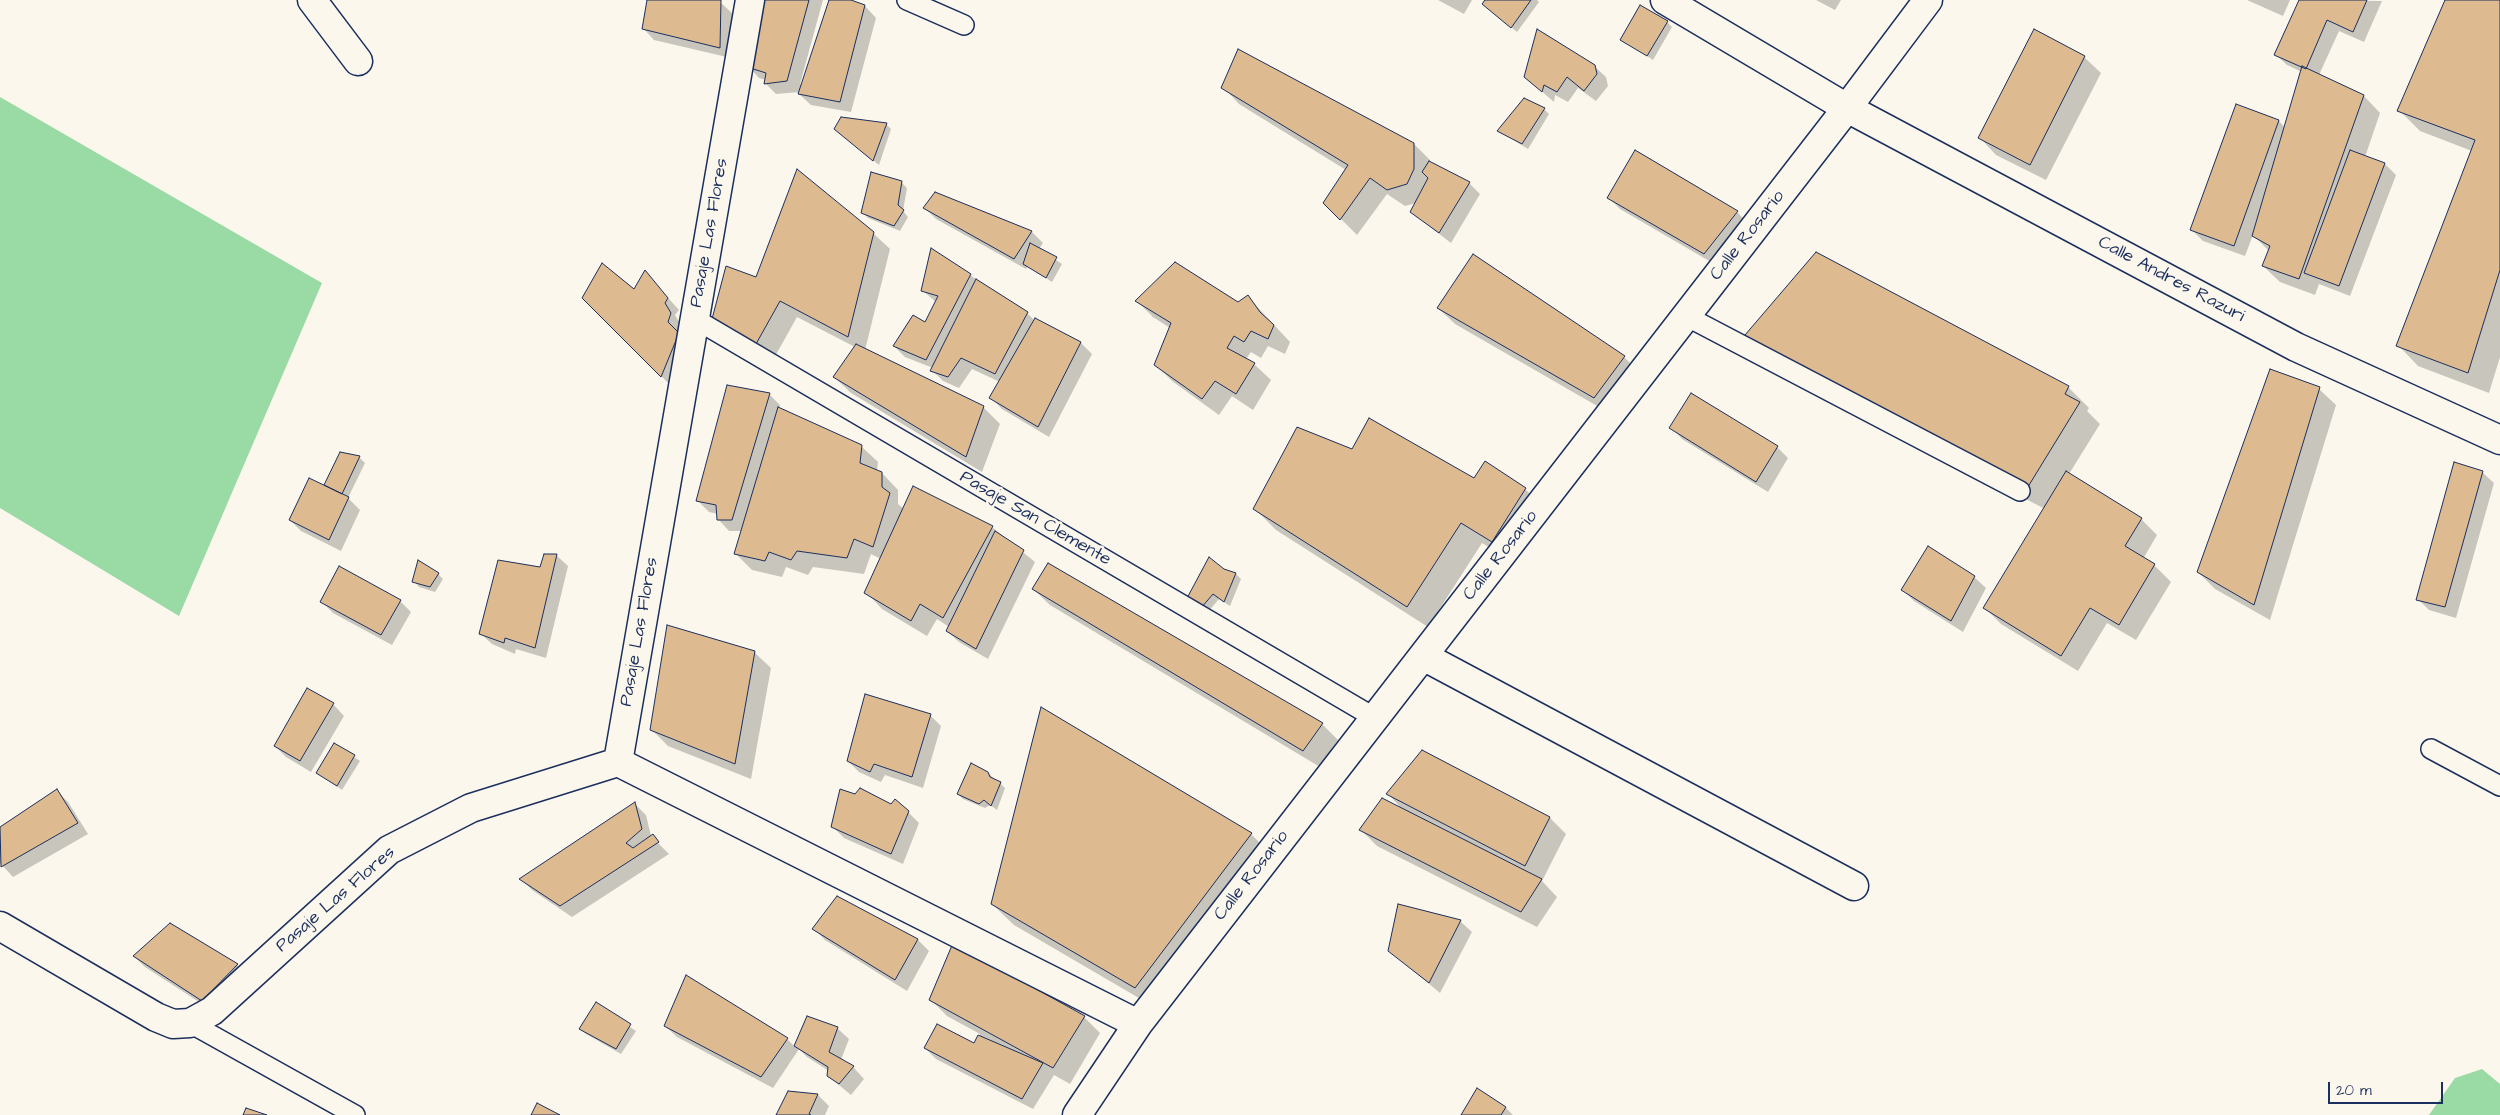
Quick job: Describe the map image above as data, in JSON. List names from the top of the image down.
{
  "streets": {
    "street": ["Pasaje Las Flores", "Calle Rosario", "Calle Andres Razuri"],
    "lane": ["Pasaje San Clemente"]
  },
  "crossings": [
    ["Pasaje Las Flores", "Pasaje San Clemente"],
    ["Calle Rosario", "Calle Andres Razuri"],
    ["Calle Rosario", "Pasaje San Clemente"]
  ],
  "scale_bar": "20 m"
}
